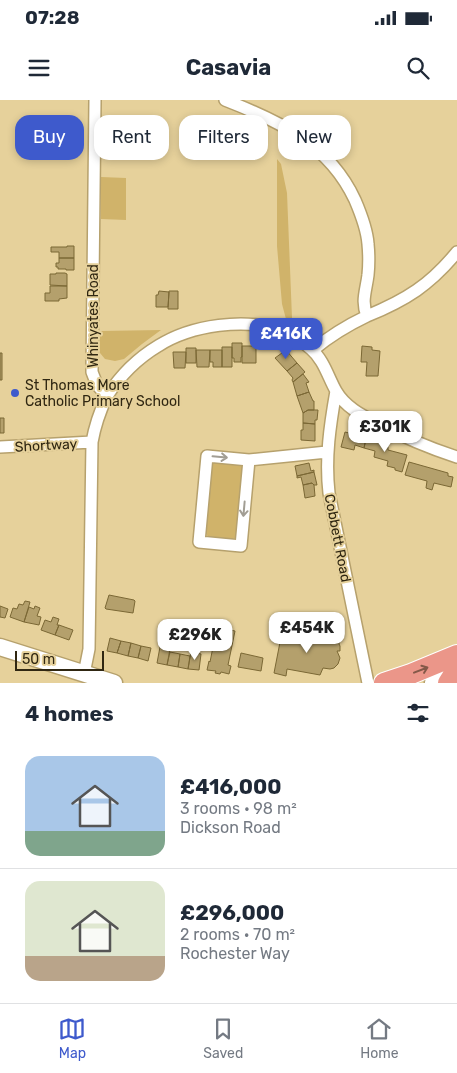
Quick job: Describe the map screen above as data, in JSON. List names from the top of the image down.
{
  "streets": {
    "street": ["Whinyates Road", "Shortway", "Cobbett Road"]
  },
  "places": ["St Thomas More Catholic Primary School"],
  "scale_bar": "50 m",
  "page": {
    "status": "07:28",
    "header": "Casavia",
    "chip": [
      "Buy",
      "Rent",
      "Filters",
      "New"
    ],
    "price": [
      "£416K",
      "£301K",
      "£454K",
      "£296K"
    ],
    "scale": "50 m",
    "heading": "4 homes",
    "list": [
      {
        "name": "£416,000",
        "note": "3 rooms · 98 m² · Dickson Road"
      },
      {
        "name": "£296,000",
        "note": "2 rooms · 70 m² · Rochester Way"
      }
    ],
    "tabs": ["Map", "Saved", "Home"]
  }
}
